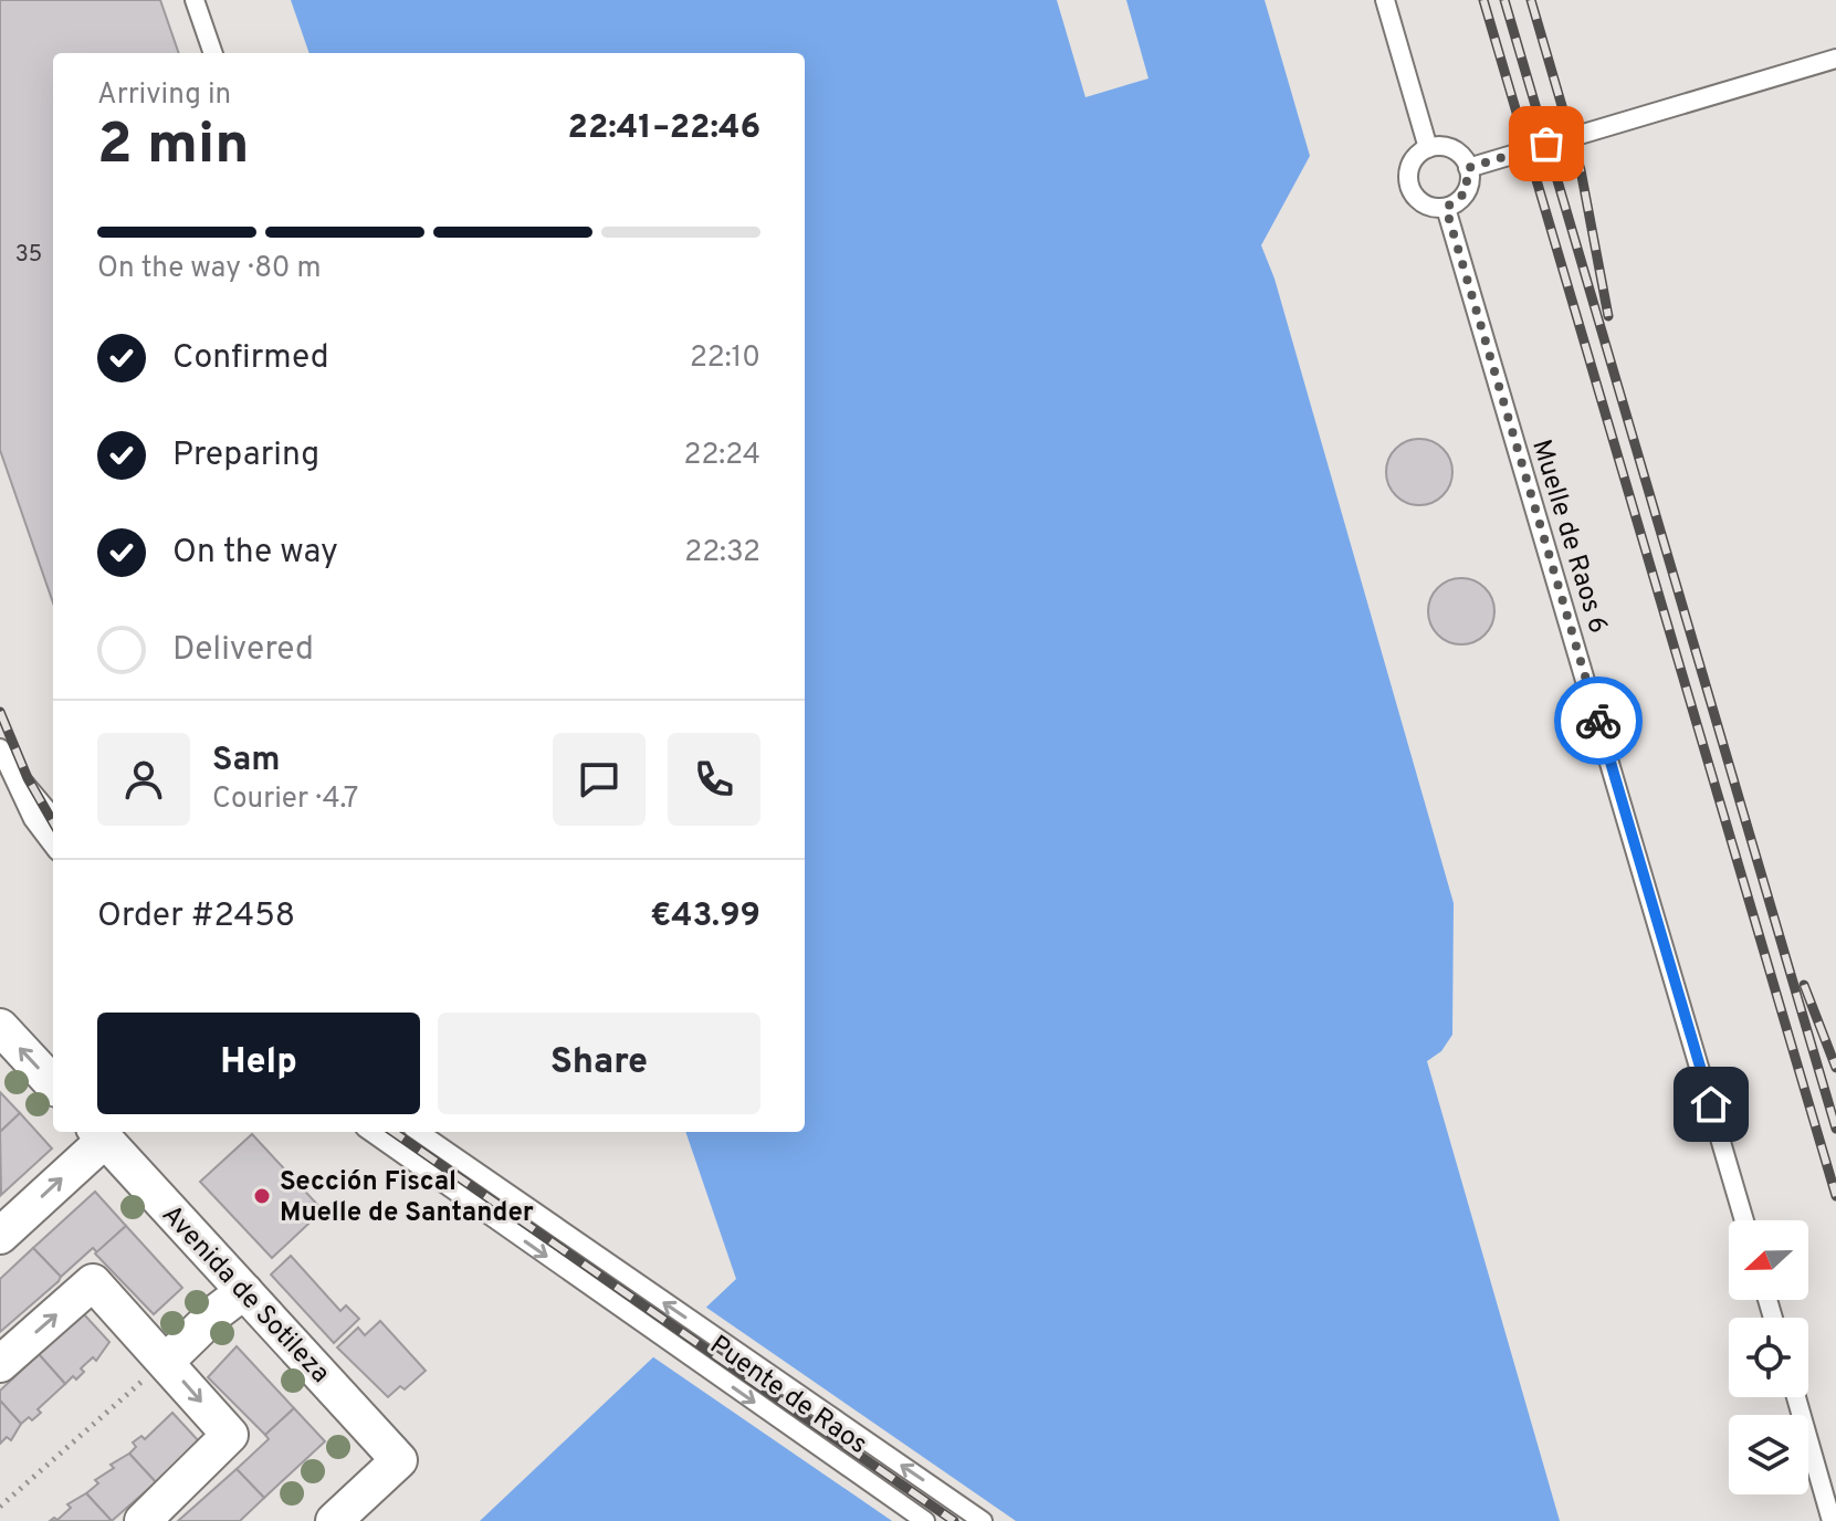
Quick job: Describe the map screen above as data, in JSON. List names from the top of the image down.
{
  "streets": {
    "street": ["Avenida de Sotileza"],
    "lane": ["Muelle de Raos 6", "Puente de Raos"]
  },
  "places": ["Sección Fiscal Muelle de Santander"],
  "house_numbers": ["35"],
  "north": "left",
  "page": {
    "heading": ["2 min", "Arriving in", "22:41–22:46"],
    "panel": [
      "Sam",
      "Courier · 4.7",
      "Order #2458",
      "€43.99"
    ],
    "bar": "On the way · 80 m",
    "list": [
      ["Confirmed", "22:10"],
      ["Preparing", "22:24"],
      ["On the way", "22:32"],
      "Delivered"
    ],
    "buttons": ["Help", "Share"]
  }
}
